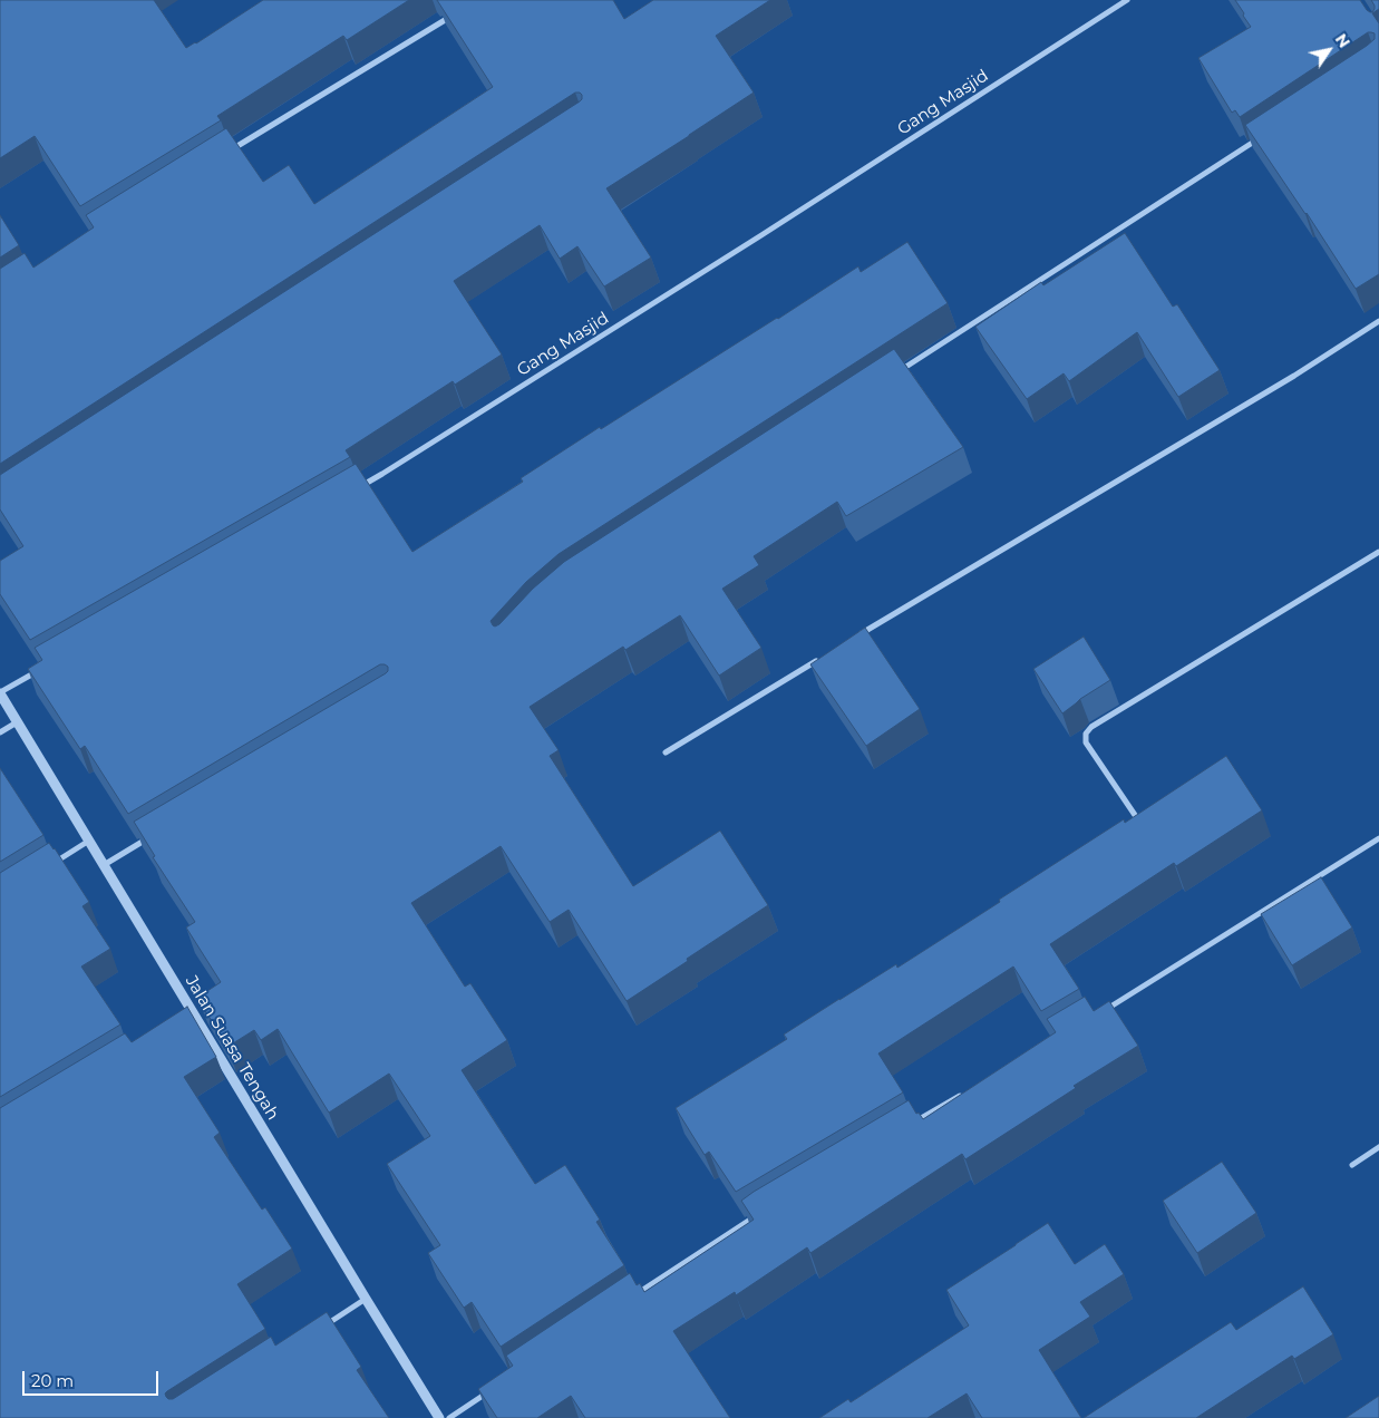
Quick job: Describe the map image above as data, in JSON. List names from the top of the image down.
{
  "streets": {
    "street": ["Gang Masjid", "Jalan Suasa Tengah"]
  },
  "scale_bar": "20 m",
  "north": "top right"
}
